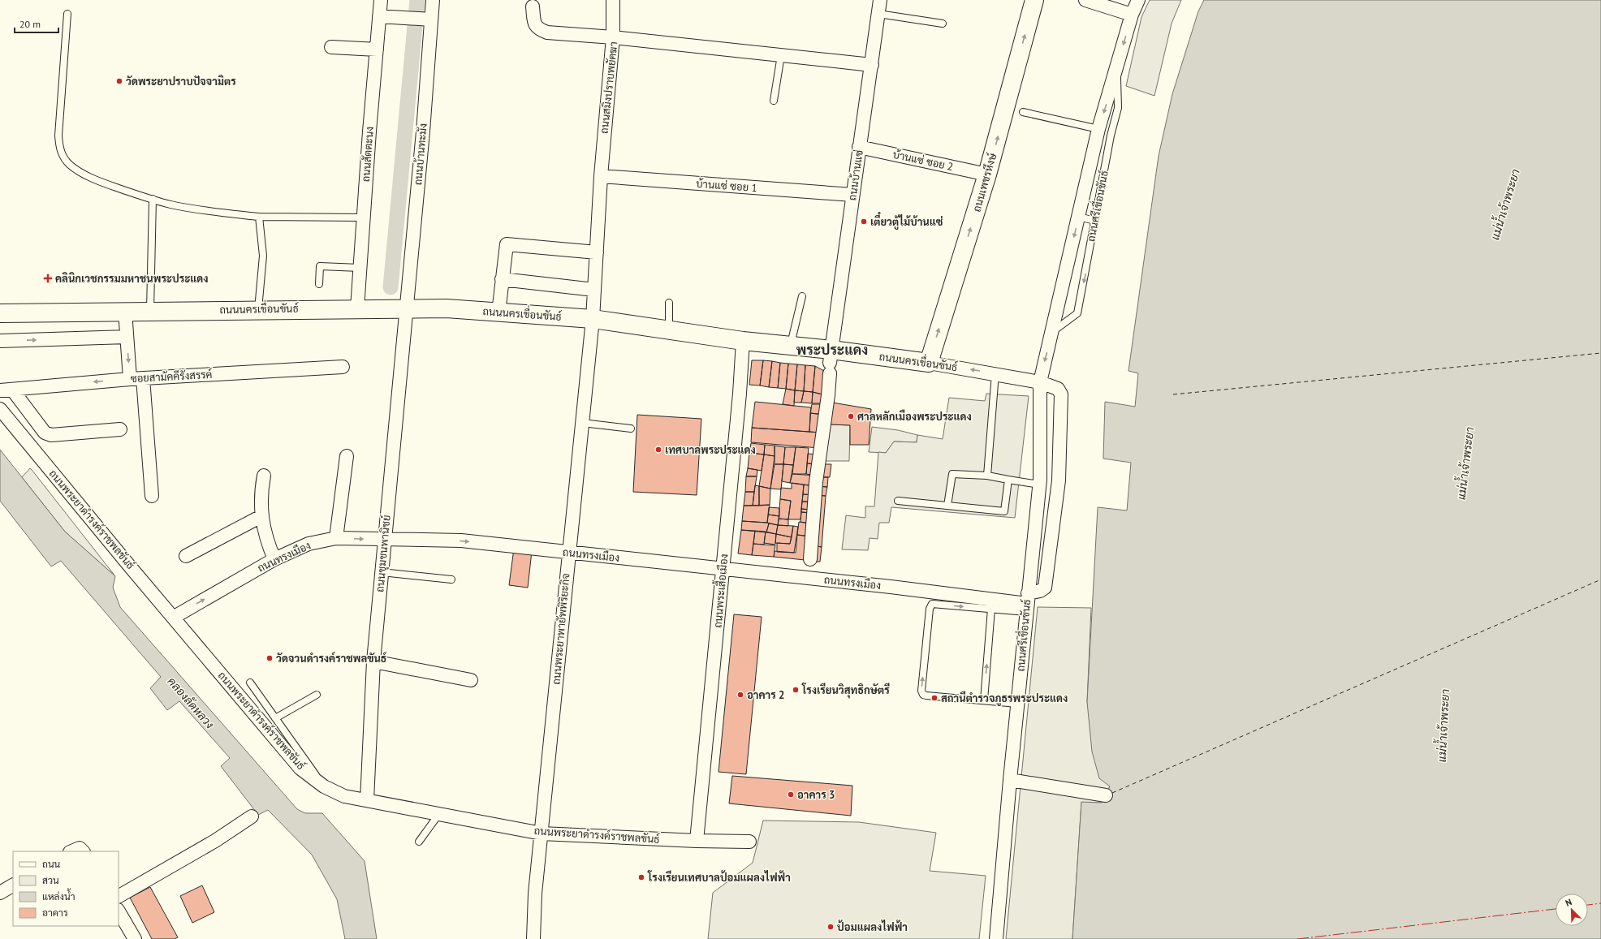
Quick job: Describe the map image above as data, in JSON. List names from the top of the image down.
{
  "streets": {
    "main road": ["ถนนเพชรหึงษ์", "ถนนนครเขื่อนขันธ์"],
    "street": [
      "ถนนสมิงปราบพยัคฆา",
      "ถนนสัตตะนง",
      "ถนนบ้านทะมัง",
      "บ้านแซ่ ซอย 2",
      "ถนนบ้านแซ่",
      "บ้านแซ่ ซอย 1",
      "ถนนศรีเขื่อนขันธ์",
      "ซอยสามัคคีรังสรรค์",
      "ถนนพระยาดำรงค์ราชพลขันธ์",
      "ถนนชุมชนพานิชย์",
      "ถนนทรงเมือง",
      "ถนนพระเสื้อเมือง",
      "ถนนพระยาพายัพพิริยะกิจ"
    ]
  },
  "crossings": [
    ["ถนนสมิงปราบพยัคฆา", "ถนนบ้านแซ่"],
    ["ถนนสมิงปราบพยัคฆา", "บ้านแซ่ ซอย 1"],
    ["ถนนสมิงปราบพยัคฆา", "ถนนนครเขื่อนขันธ์"],
    ["ถนนสมิงปราบพยัคฆา", "ถนนพระยาพายัพพิริยะกิจ"],
    ["ถนนสัตตะนง", "ถนนนครเขื่อนขันธ์"],
    ["ถนนบ้านทะมัง", "ถนนนครเขื่อนขันธ์"],
    ["ถนนบ้านทะมัง", "ถนนชุมชนพานิชย์"],
    ["บ้านแซ่ ซอย 2", "ถนนบ้านแซ่"],
    ["บ้านแซ่ ซอย 2", "ถนนเพชรหึงษ์"],
    ["ถนนบ้านแซ่", "บ้านแซ่ ซอย 1"],
    ["ถนนบ้านแซ่", "ถนนนครเขื่อนขันธ์"],
    ["ถนนเพชรหึงษ์", "ถนนนครเขื่อนขันธ์"],
    ["ถนนศรีเขื่อนขันธ์", "ถนนนครเขื่อนขันธ์"],
    ["ถนนศรีเขื่อนขันธ์", "ถนนทรงเมือง"],
    ["ถนนนครเขื่อนขันธ์", "ถนนชุมชนพานิชย์"],
    ["ถนนนครเขื่อนขันธ์", "ถนนทรงเมือง"],
    ["ถนนนครเขื่อนขันธ์", "ถนนพระเสื้อเมือง"],
    ["ถนนนครเขื่อนขันธ์", "ถนนพระยาพายัพพิริยะกิจ"],
    ["ถนนพระยาดำรงค์ราชพลขันธ์", "ถนนชุมชนพานิชย์"],
    ["ถนนพระยาดำรงค์ราชพลขันธ์", "ถนนทรงเมือง"],
    ["ถนนพระยาดำรงค์ราชพลขันธ์", "ถนนพระเสื้อเมือง"],
    ["ถนนพระยาดำรงค์ราชพลขันธ์", "ถนนพระยาพายัพพิริยะกิจ"],
    ["ถนนชุมชนพานิชย์", "ถนนทรงเมือง"],
    ["ถนนทรงเมือง", "ถนนพระเสื้อเมือง"],
    ["ถนนทรงเมือง", "ถนนพระยาพายัพพิริยะกิจ"]
  ],
  "one_way": ["ถนนเพชรหึงษ์", "ถนนทรงเมือง"],
  "districts": ["พระประแดง"],
  "water": ["แม่น้ำเจ้าพระยา", "คลองลัดหลวง"],
  "places": {
    "other": [
      "วัดพระยาปราบปัจจามิตร",
      "เตี๋ยวตู้ไม้บ้านแซ่",
      "ศาลหลักเมืองพระประแดง",
      "เทศบาลพระประแดง",
      "วัดจวนดำรงค์ราชพลขันธ์",
      "โรงเรียนวิสุทธิกษัตรี",
      "อาคาร 2",
      "สถานีตำรวจภูธรพระประแดง",
      "อาคาร 3",
      "โรงเรียนเทศบาลป้อมแผลงไฟฟ้า",
      "ป้อมแผลงไฟฟ้า"
    ],
    "health": ["คลินิกเวชกรรมมหาชนพระประแดง"]
  },
  "legend": [
    "ถนน",
    "สวน",
    "แหล่งน้ำ",
    "อาคาร"
  ],
  "scale_bar": "20 m",
  "north": "top left"
}
